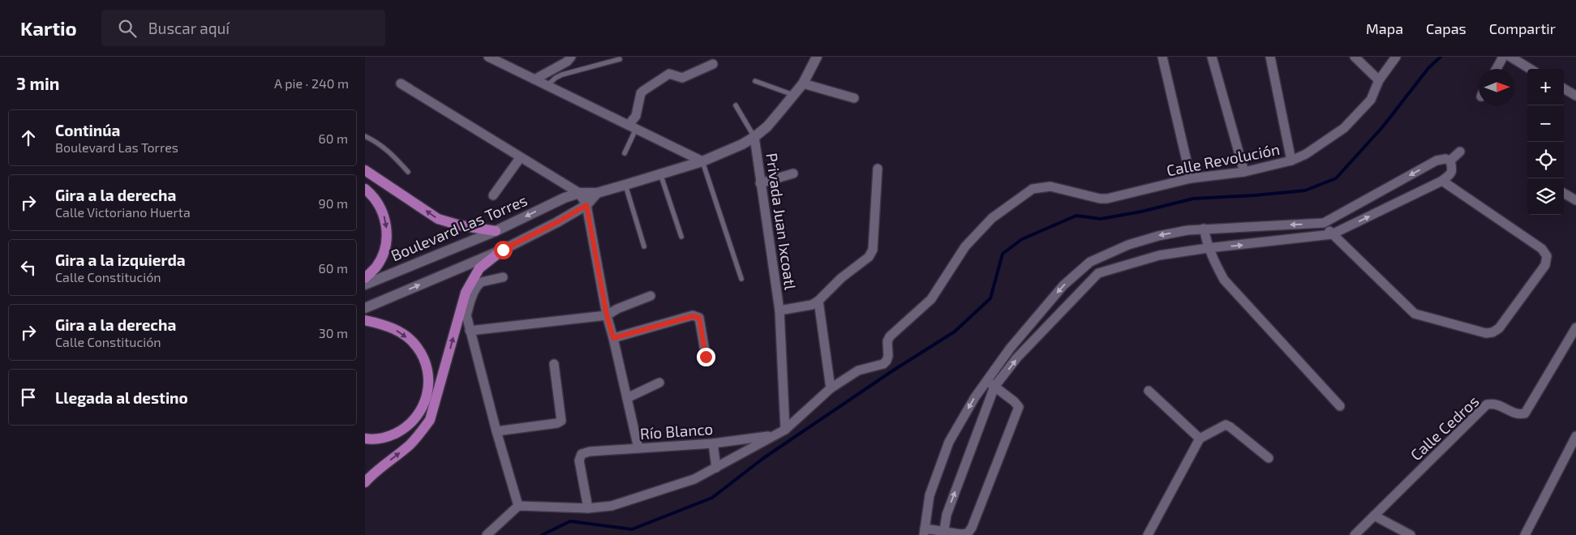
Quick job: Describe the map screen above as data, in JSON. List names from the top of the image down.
{
  "streets": {
    "street": [
      "Calle Revolución",
      "Privada Juan Ixcoatl",
      "Boulevard Las Torres",
      "Calle Cedros",
      "Río Blanco"
    ]
  },
  "crossings": [
    ["Privada Juan Ixcoatl", "Boulevard Las Torres"]
  ],
  "north": "right",
  "page": {
    "header": "Kartio",
    "search": "Buscar aquí",
    "nav": ["Mapa", "Capas", "Compartir"],
    "heading": ["3 min", "A pie · 240 m"],
    "map_buttons": ["+", "−"],
    "list": [
      ["Continúa", "Boulevard Las Torres", "60 m"],
      ["Gira a la derecha", "Calle Victoriano Huerta", "90 m"],
      ["Gira a la izquierda", "Calle Constitución", "60 m"],
      ["Gira a la derecha", "Calle Constitución", "30 m"],
      "Llegada al destino"
    ]
  }
}
